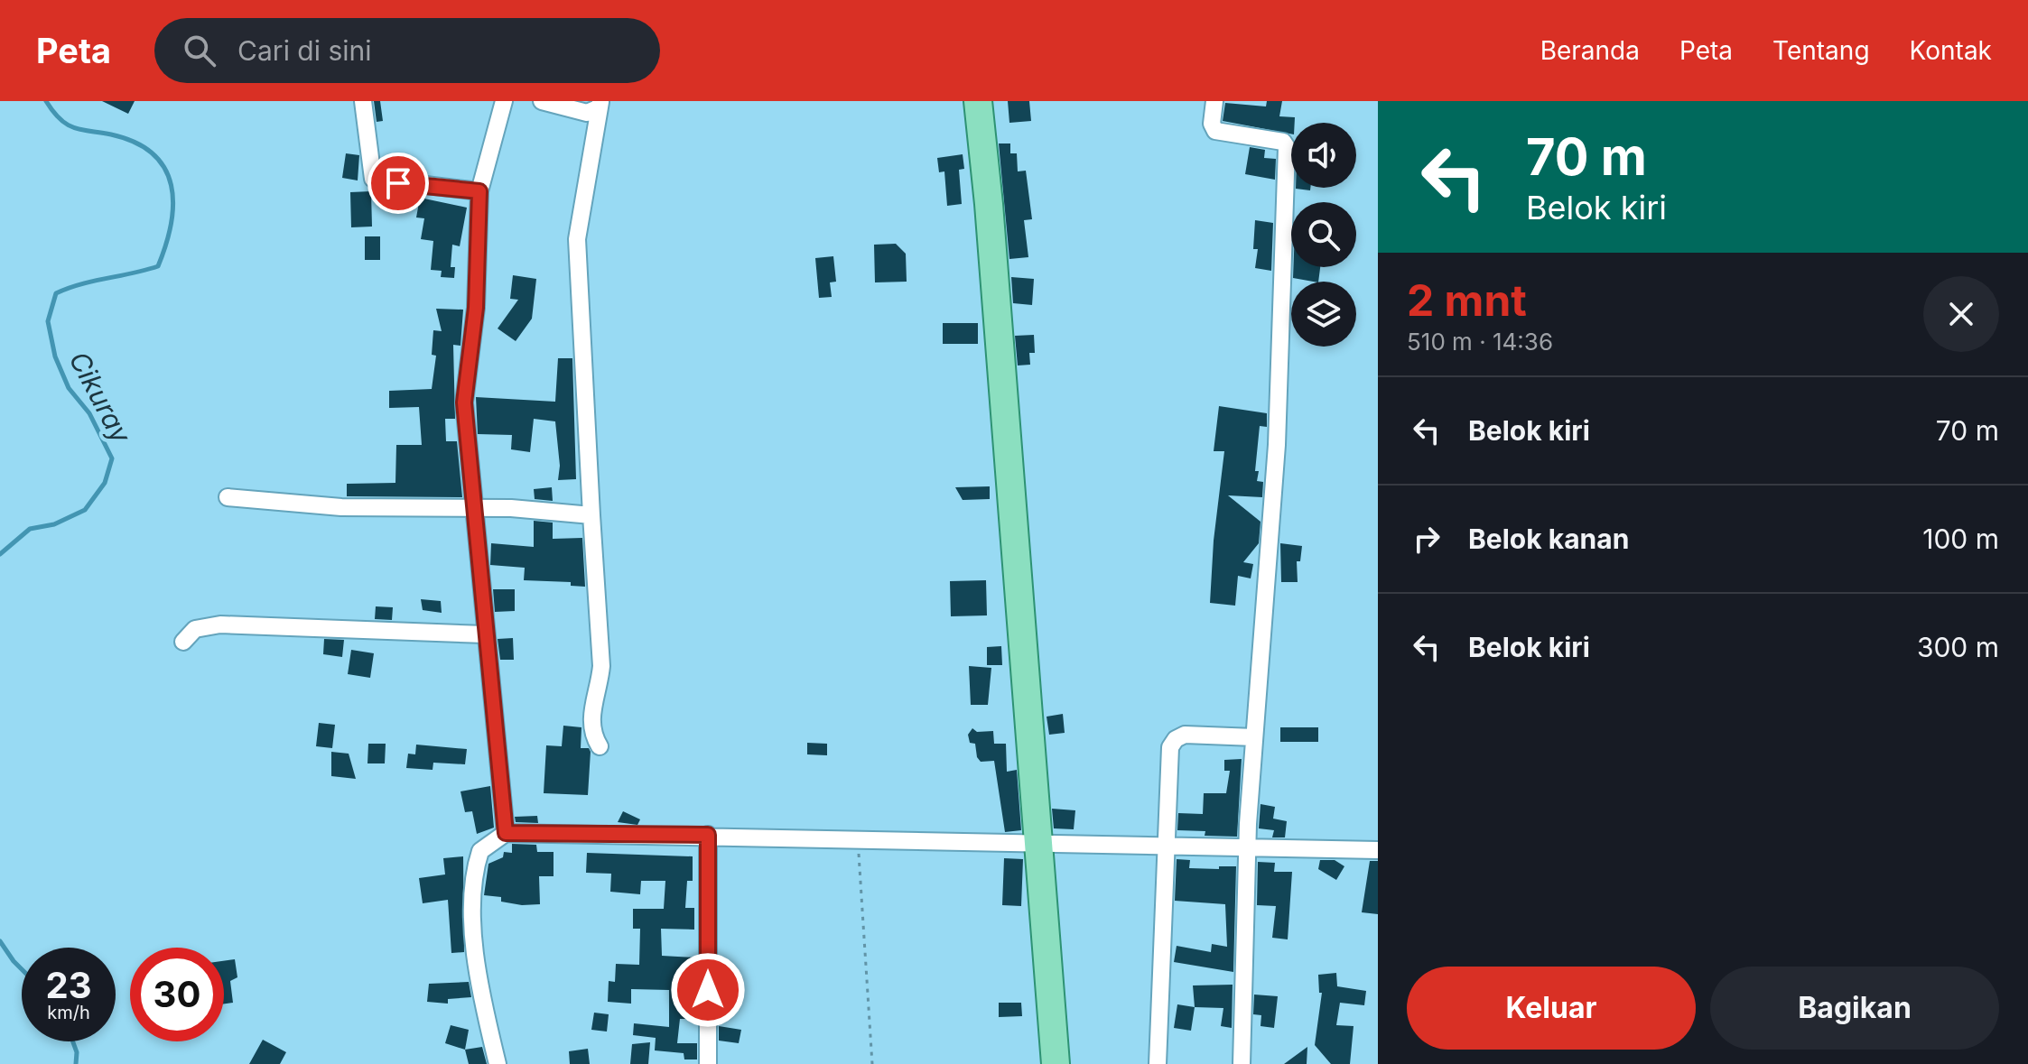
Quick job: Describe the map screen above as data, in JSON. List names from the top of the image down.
{
  "water": ["Cikuray"],
  "page": {
    "header": "Peta",
    "search": "Cari di sini",
    "nav": [
      "Beranda",
      "Peta",
      "Tentang",
      "Kontak"
    ],
    "turn": ["70 m", "Belok kiri"],
    "heading": ["2 mnt", "510 m · 14:36"],
    "list": [
      {
        "name": "Belok kiri",
        "value": "70 m"
      },
      {
        "name": "Belok kanan",
        "value": "100 m"
      },
      {
        "name": "Belok kiri",
        "value": "300 m"
      }
    ],
    "speed": "23 km/h",
    "limit": "30",
    "buttons": ["Keluar", "Bagikan"]
  }
}
